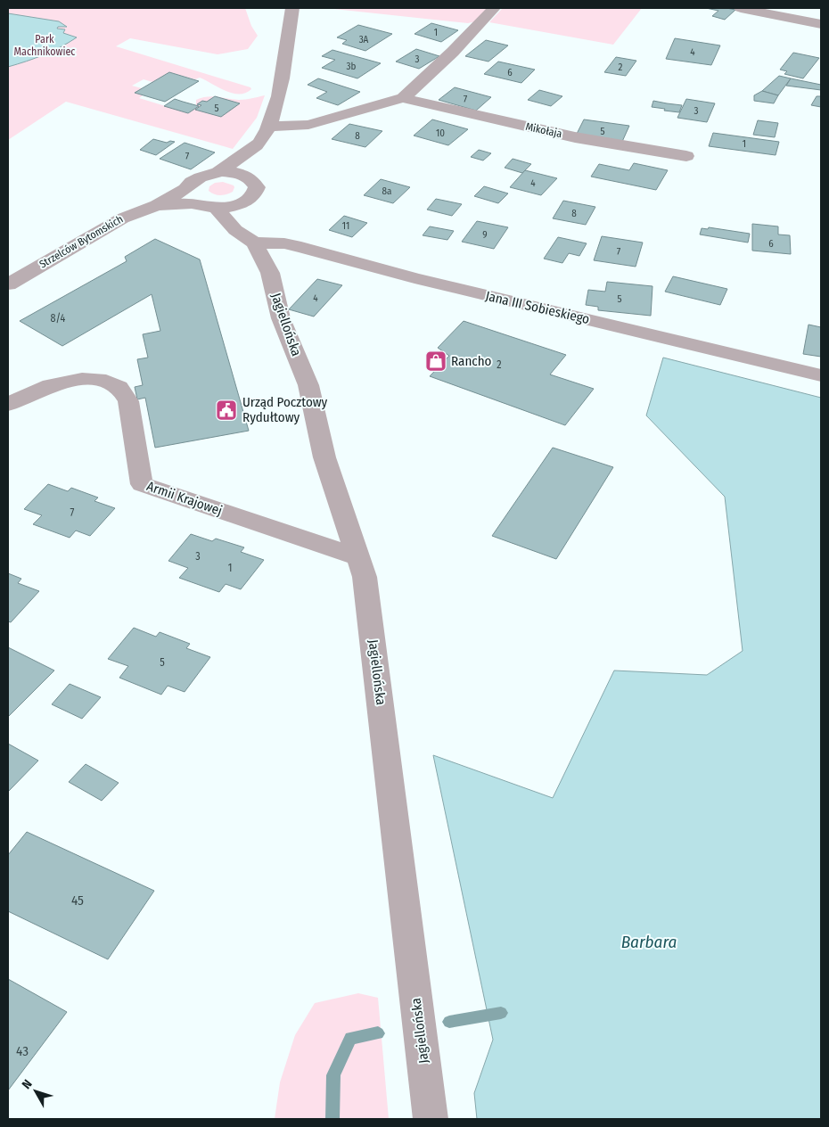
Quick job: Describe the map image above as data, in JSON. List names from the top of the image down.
{
  "streets": {
    "street": [
      "Mikołaja",
      "Strzelców Bytomskich",
      "Jana III Sobieskiego",
      "Jagiellońska",
      "Armii Krajowej"
    ]
  },
  "crossings": [
    ["Strzelców Bytomskich", "Jana III Sobieskiego"],
    ["Jana III Sobieskiego", "Jagiellońska"],
    ["Jagiellońska", "Armii Krajowej"]
  ],
  "water": ["Barbara"],
  "parks": ["Park Machnikowiec"],
  "places": {
    "shop": ["Rancho"],
    "public building": ["Urząd Pocztowy Rydułtowy"]
  },
  "house_numbers": [
    "1",
    "3A",
    "4",
    "3",
    "3b",
    "2",
    "6",
    "7",
    "5",
    "3",
    "5",
    "10",
    "8",
    "1",
    "7",
    "4",
    "8a",
    "8",
    "11",
    "9",
    "6",
    "7",
    "4",
    "5",
    "8/4",
    "2",
    "7",
    "3",
    "1",
    "5",
    "45",
    "43"
  ],
  "north": "top left"
}
